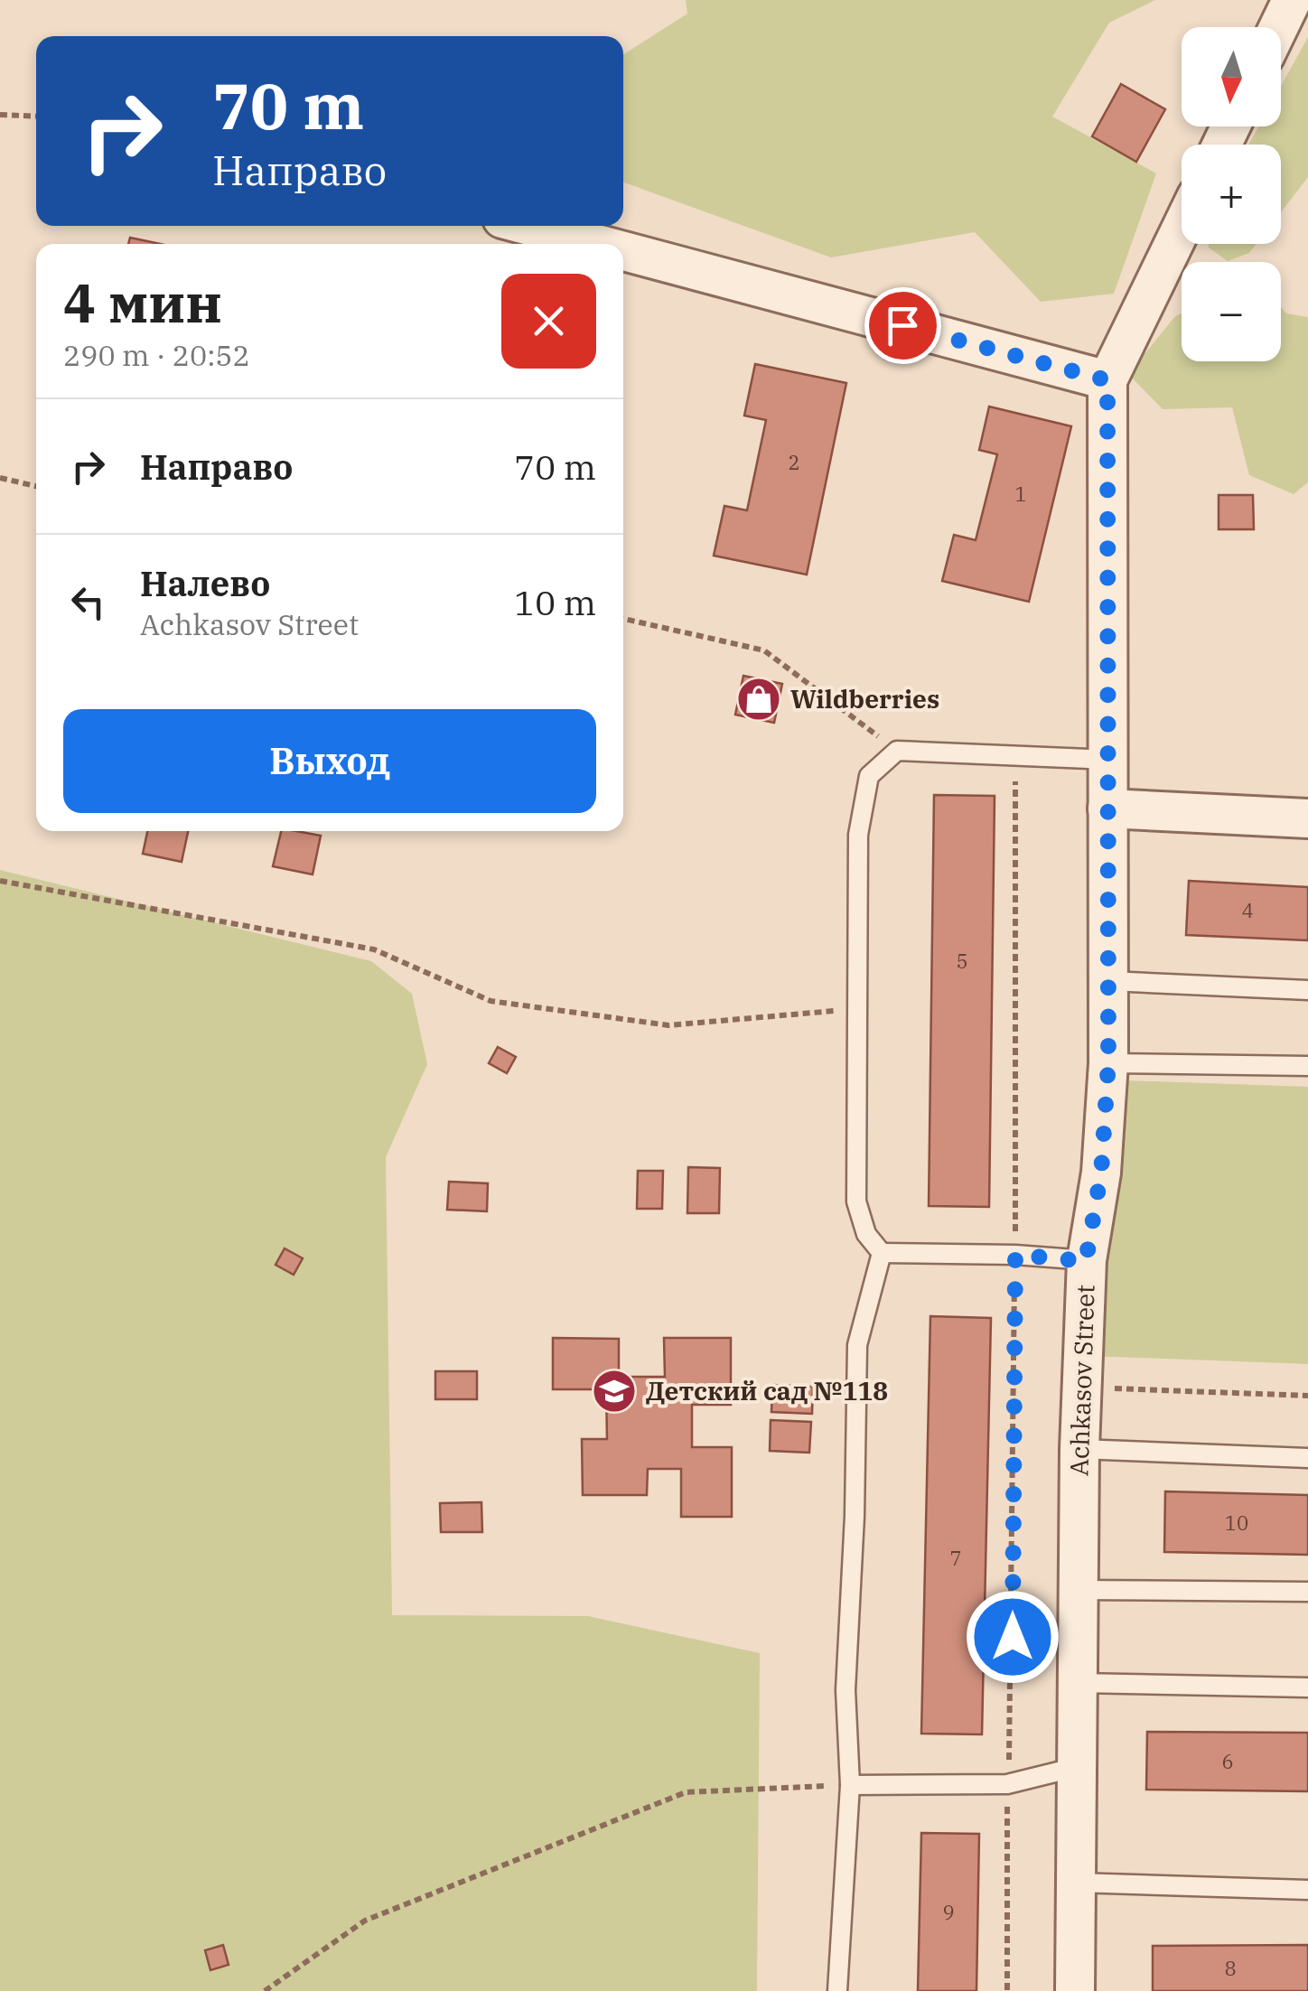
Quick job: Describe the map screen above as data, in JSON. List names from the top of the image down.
{
  "streets": {
    "street": ["Achkasov Street"]
  },
  "places": {
    "shop": ["Wildberries"],
    "school or university": ["Детский сад №118"]
  },
  "house_numbers": [
    "2",
    "1",
    "4",
    "5",
    "10",
    "7",
    "6",
    "9",
    "8"
  ],
  "north": "bottom",
  "page": {
    "map_buttons": ["+", "−"],
    "turn": ["70 m", "Направо"],
    "heading": ["4 мин", "290 m · 20:52"],
    "list": [
      {
        "name": "Направо",
        "value": "70 m"
      },
      {
        "name": "Налево",
        "note": "Achkasov Street",
        "value": "10 m"
      }
    ],
    "buttons": "Выход"
  }
}
